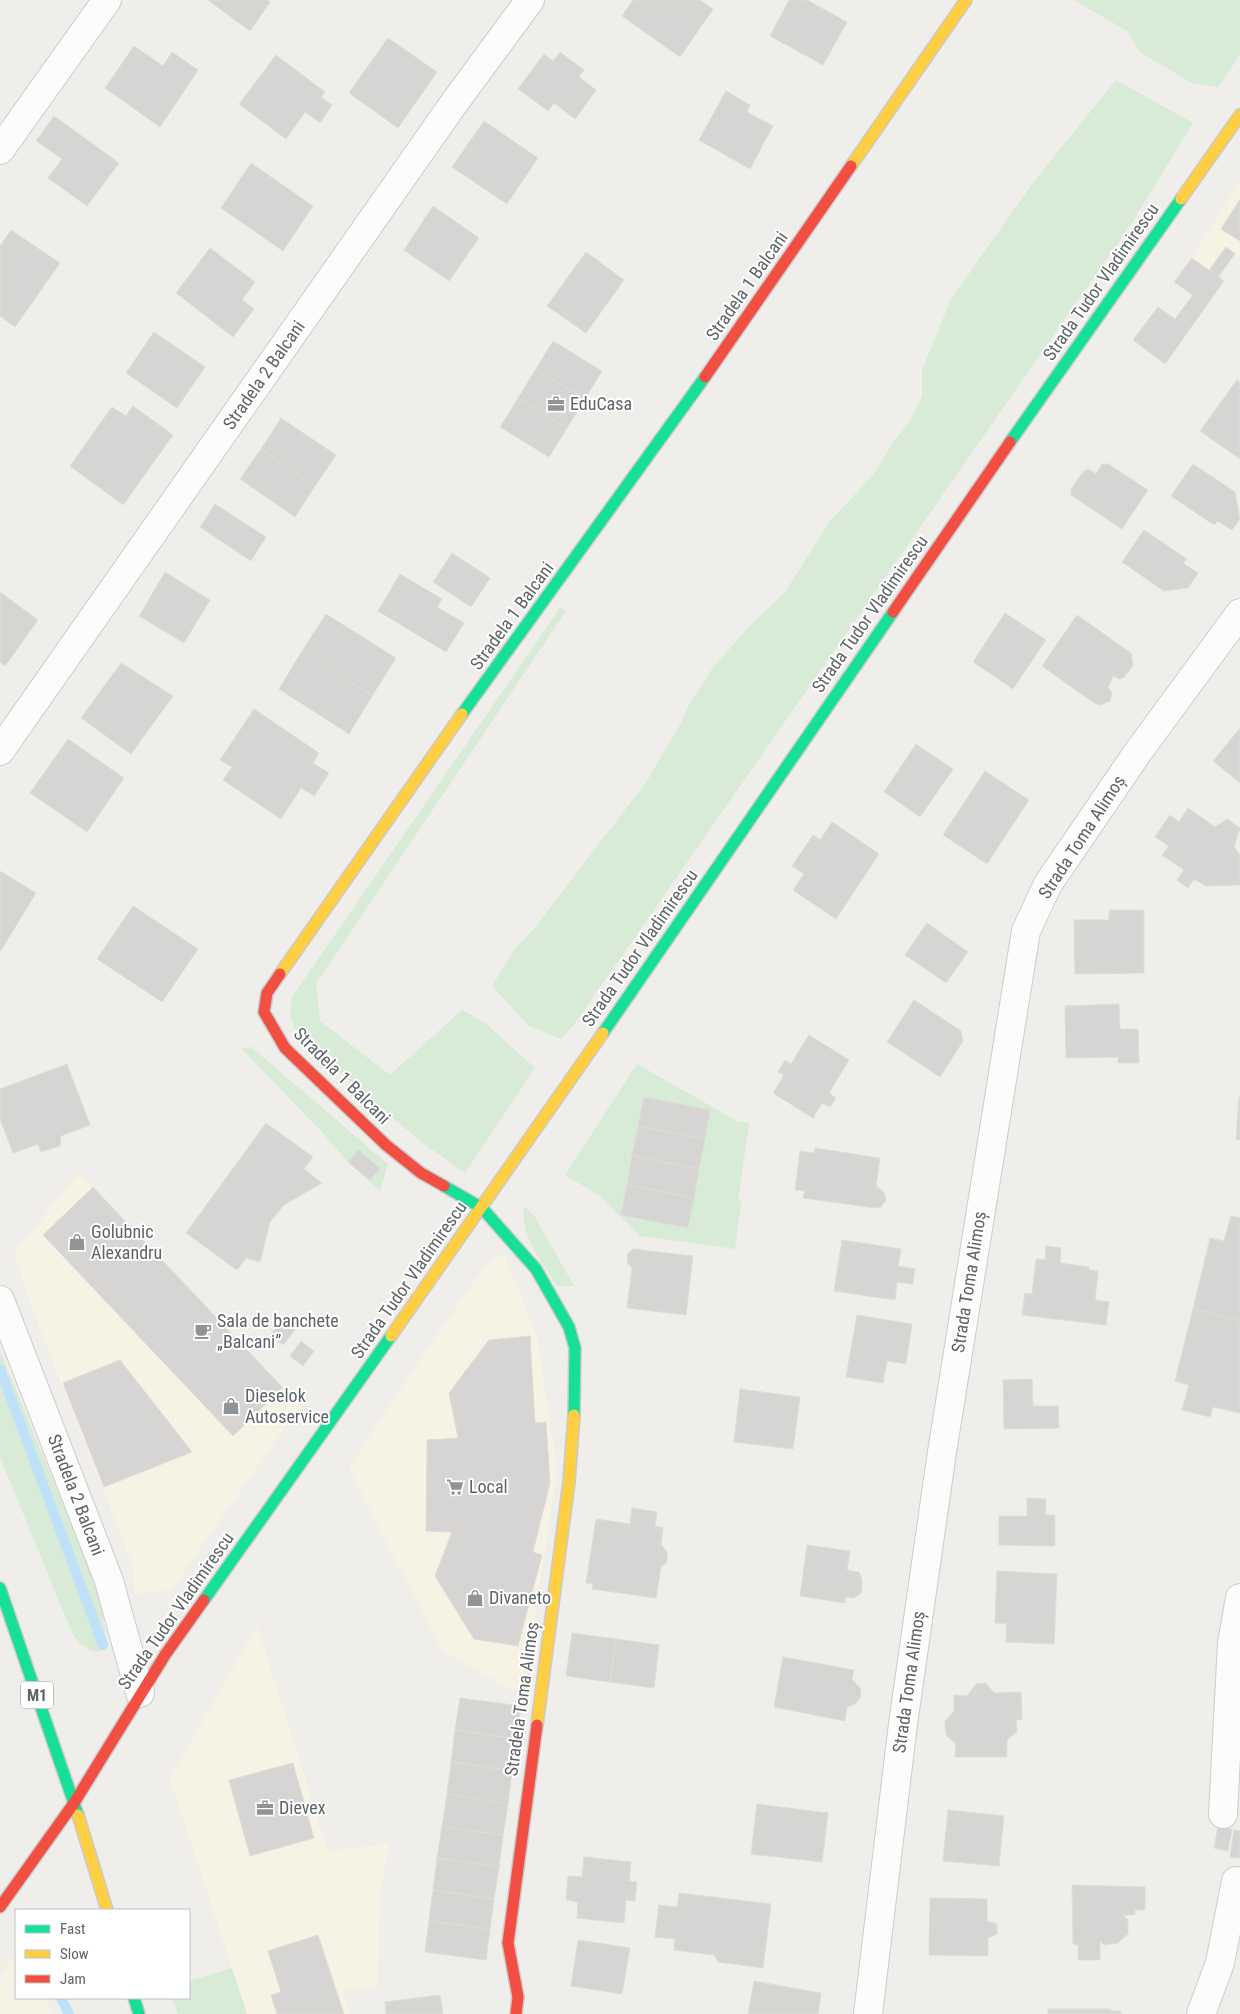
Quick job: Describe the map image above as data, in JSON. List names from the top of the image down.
{
  "streets": {
    "main road": [
      "Strada Tudor Vladimirescu",
      "Stradela 1 Balcani",
      "M1",
      "Stradela Toma Alimoș"
    ],
    "street": ["Stradela 2 Balcani", "Strada Toma Alimoș"]
  },
  "crossings": [
    ["Strada Tudor Vladimirescu", "Stradela 1 Balcani"],
    ["Strada Tudor Vladimirescu", "Stradela 2 Balcani"],
    ["Strada Tudor Vladimirescu", "M1"],
    ["Strada Tudor Vladimirescu", "Stradela Toma Alimoș"],
    ["Stradela 1 Balcani", "Stradela Toma Alimoș"]
  ],
  "places": {
    "office": ["EduCasa", "Dievex"],
    "shop": ["Golubnic Alexandru", "Dieselok Autoservice", "Divaneto"],
    "cafe": ["Sala de banchete „Balcani”"],
    "supermarket": ["Local"]
  },
  "legend": ["Fast", "Slow", "Jam"]
}
